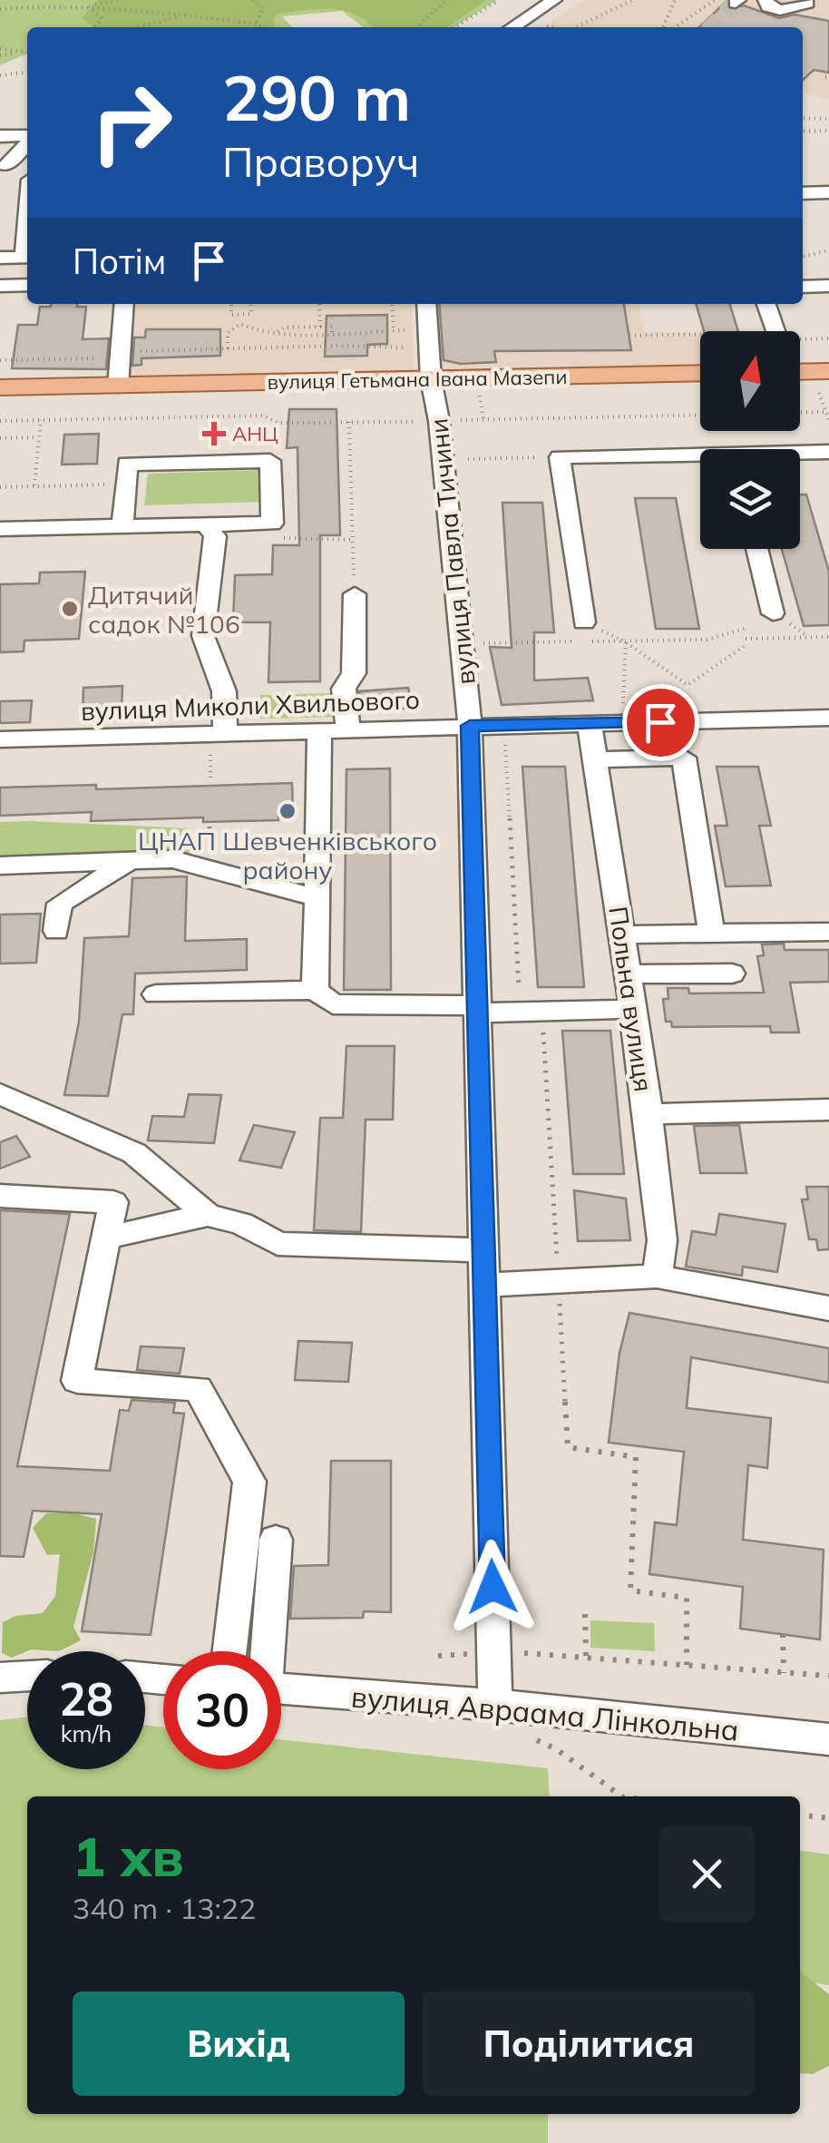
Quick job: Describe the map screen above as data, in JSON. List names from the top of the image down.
{
  "streets": {
    "main road": ["вулиця Гетьмана Івана Мазепи"],
    "street": [
      "вулиця Павла Тичини",
      "вулиця Миколи Хвильового",
      "Польна вулиця",
      "вулиця Авраама Лінкольна"
    ]
  },
  "crossings": [
    ["вулиця Гетьмана Івана Мазепи", "вулиця Павла Тичини"],
    ["вулиця Павла Тичини", "вулиця Миколи Хвильового"],
    ["вулиця Павла Тичини", "вулиця Авраама Лінкольна"],
    ["вулиця Миколи Хвильового", "Польна вулиця"]
  ],
  "places": {
    "health": ["АНЦ"],
    "other": ["Дитячий садок №106", "ЦНАП Шевченківського району"]
  },
  "north": "top",
  "page": {
    "turn": ["290 m", "Праворуч"],
    "then": "Потім",
    "speed": "28 km/h",
    "limit": "30",
    "heading": ["1 хв", "340 m · 13:22"],
    "buttons": ["Вихід", "Поділитися"]
  }
}
